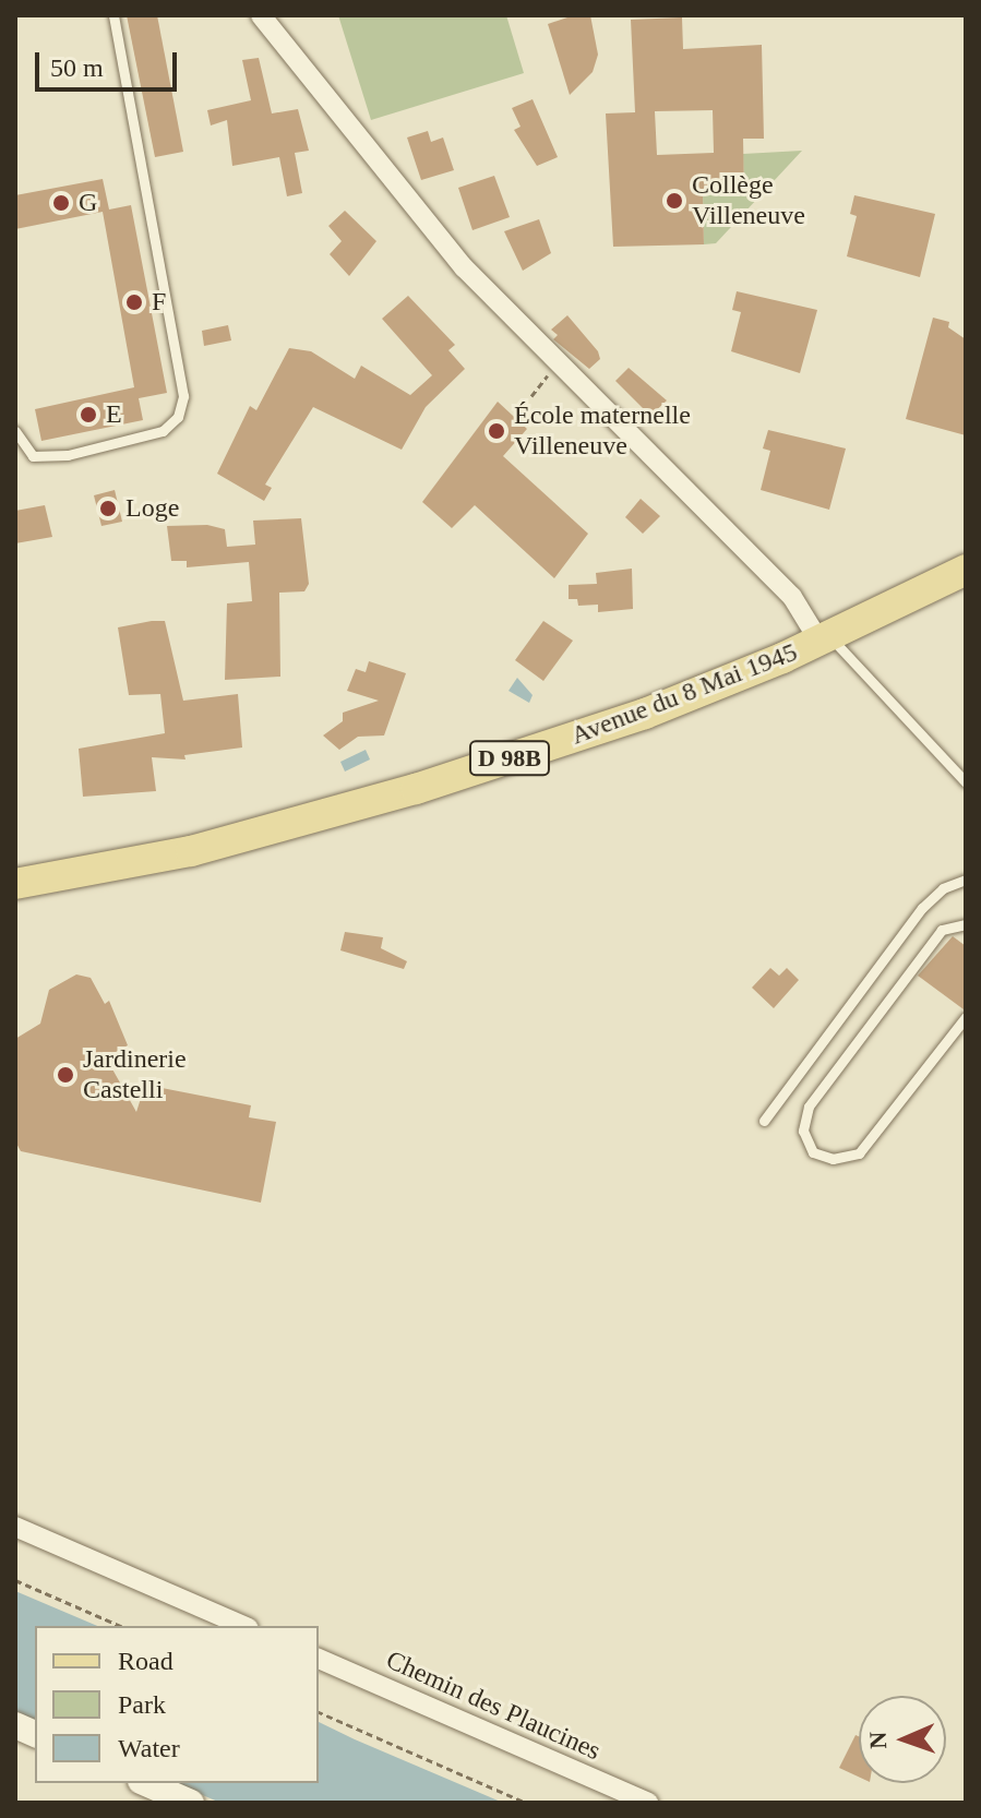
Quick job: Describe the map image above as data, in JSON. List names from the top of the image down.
{
  "streets": {
    "main road": ["Avenue du 8 Mai 1945", "D 98B"],
    "street": ["Chemin des Plaucines"]
  },
  "places": [
    "Collège Villeneuve",
    "G",
    "F",
    "E",
    "École maternelle Villeneuve",
    "Loge",
    "Jardinerie Castelli"
  ],
  "legend": ["Road", "Park", "Water"],
  "scale_bar": "50 m",
  "north": "left"
}
